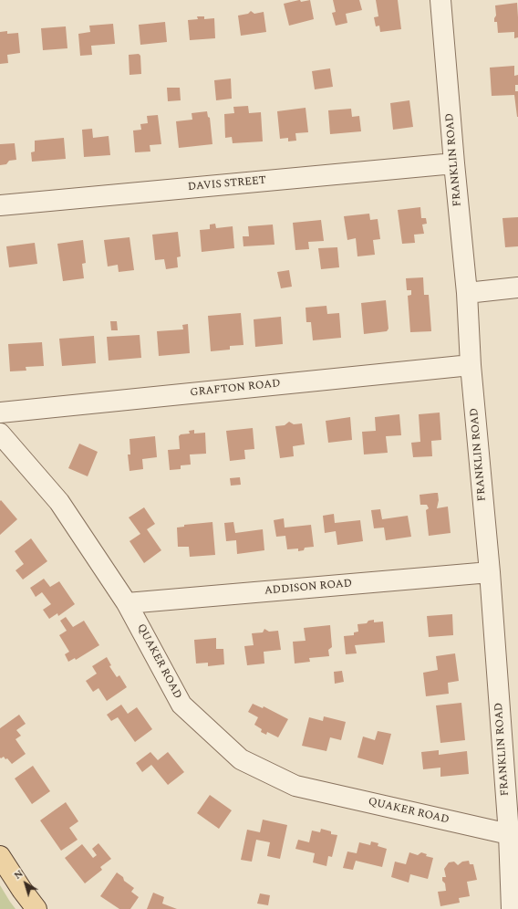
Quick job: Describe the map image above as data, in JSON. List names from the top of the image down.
{
  "streets": {
    "street": [
      "FRANKLIN ROAD",
      "DAVIS STREET",
      "GRAFTON ROAD",
      "ADDISON ROAD",
      "QUAKER ROAD"
    ]
  },
  "crossings": [
    ["FRANKLIN ROAD", "DAVIS STREET"],
    ["FRANKLIN ROAD", "GRAFTON ROAD"],
    ["FRANKLIN ROAD", "ADDISON ROAD"],
    ["FRANKLIN ROAD", "QUAKER ROAD"],
    ["ADDISON ROAD", "QUAKER ROAD"]
  ],
  "north": "top left"
}
